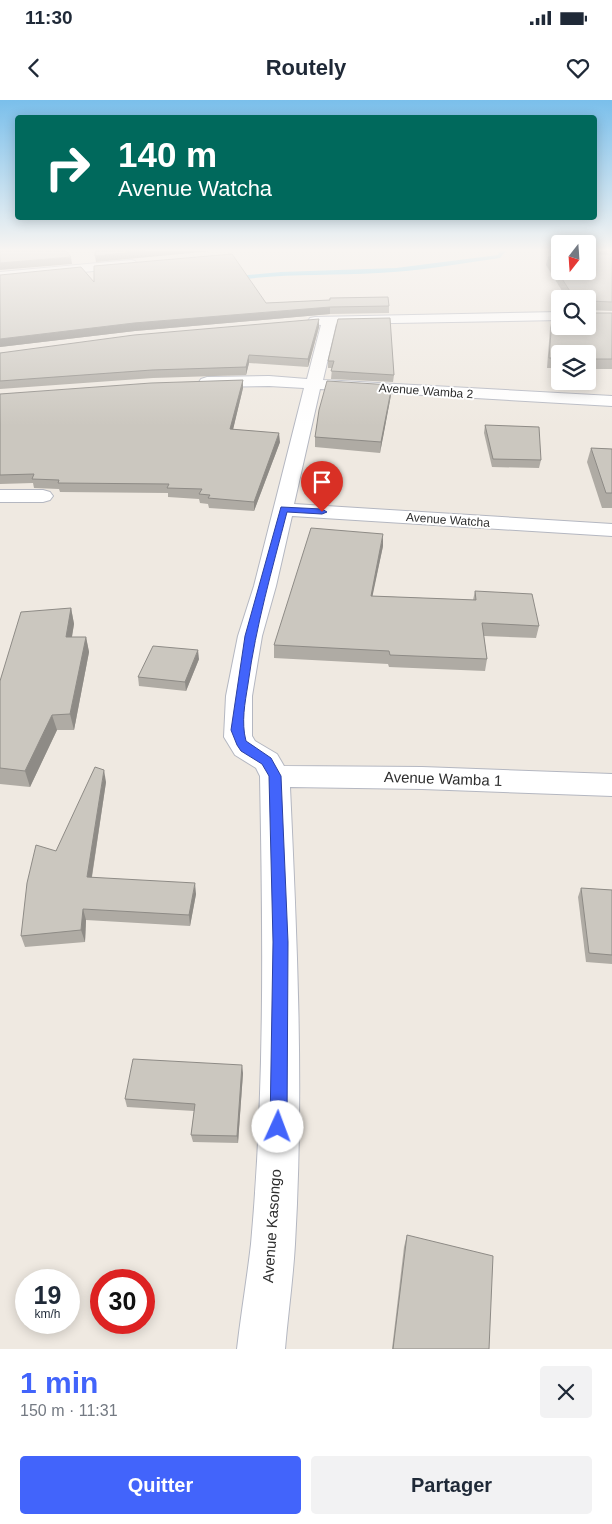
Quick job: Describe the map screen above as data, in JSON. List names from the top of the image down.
{
  "streets": {
    "street": [
      "Avenue Wamba 2",
      "Avenue Watcha",
      "Avenue Wamba 1",
      "Avenue Kasongo"
    ]
  },
  "crossings": [
    ["Avenue Wamba 1", "Avenue Kasongo"]
  ],
  "north": "bottom",
  "page": {
    "status": "11:30",
    "header": "Routely",
    "turn": ["140 m", "Avenue Watcha"],
    "speed": "19 km/h",
    "limit": "30",
    "heading": ["1 min", "150 m · 11:31"],
    "buttons": ["Quitter", "Partager"]
  }
}
